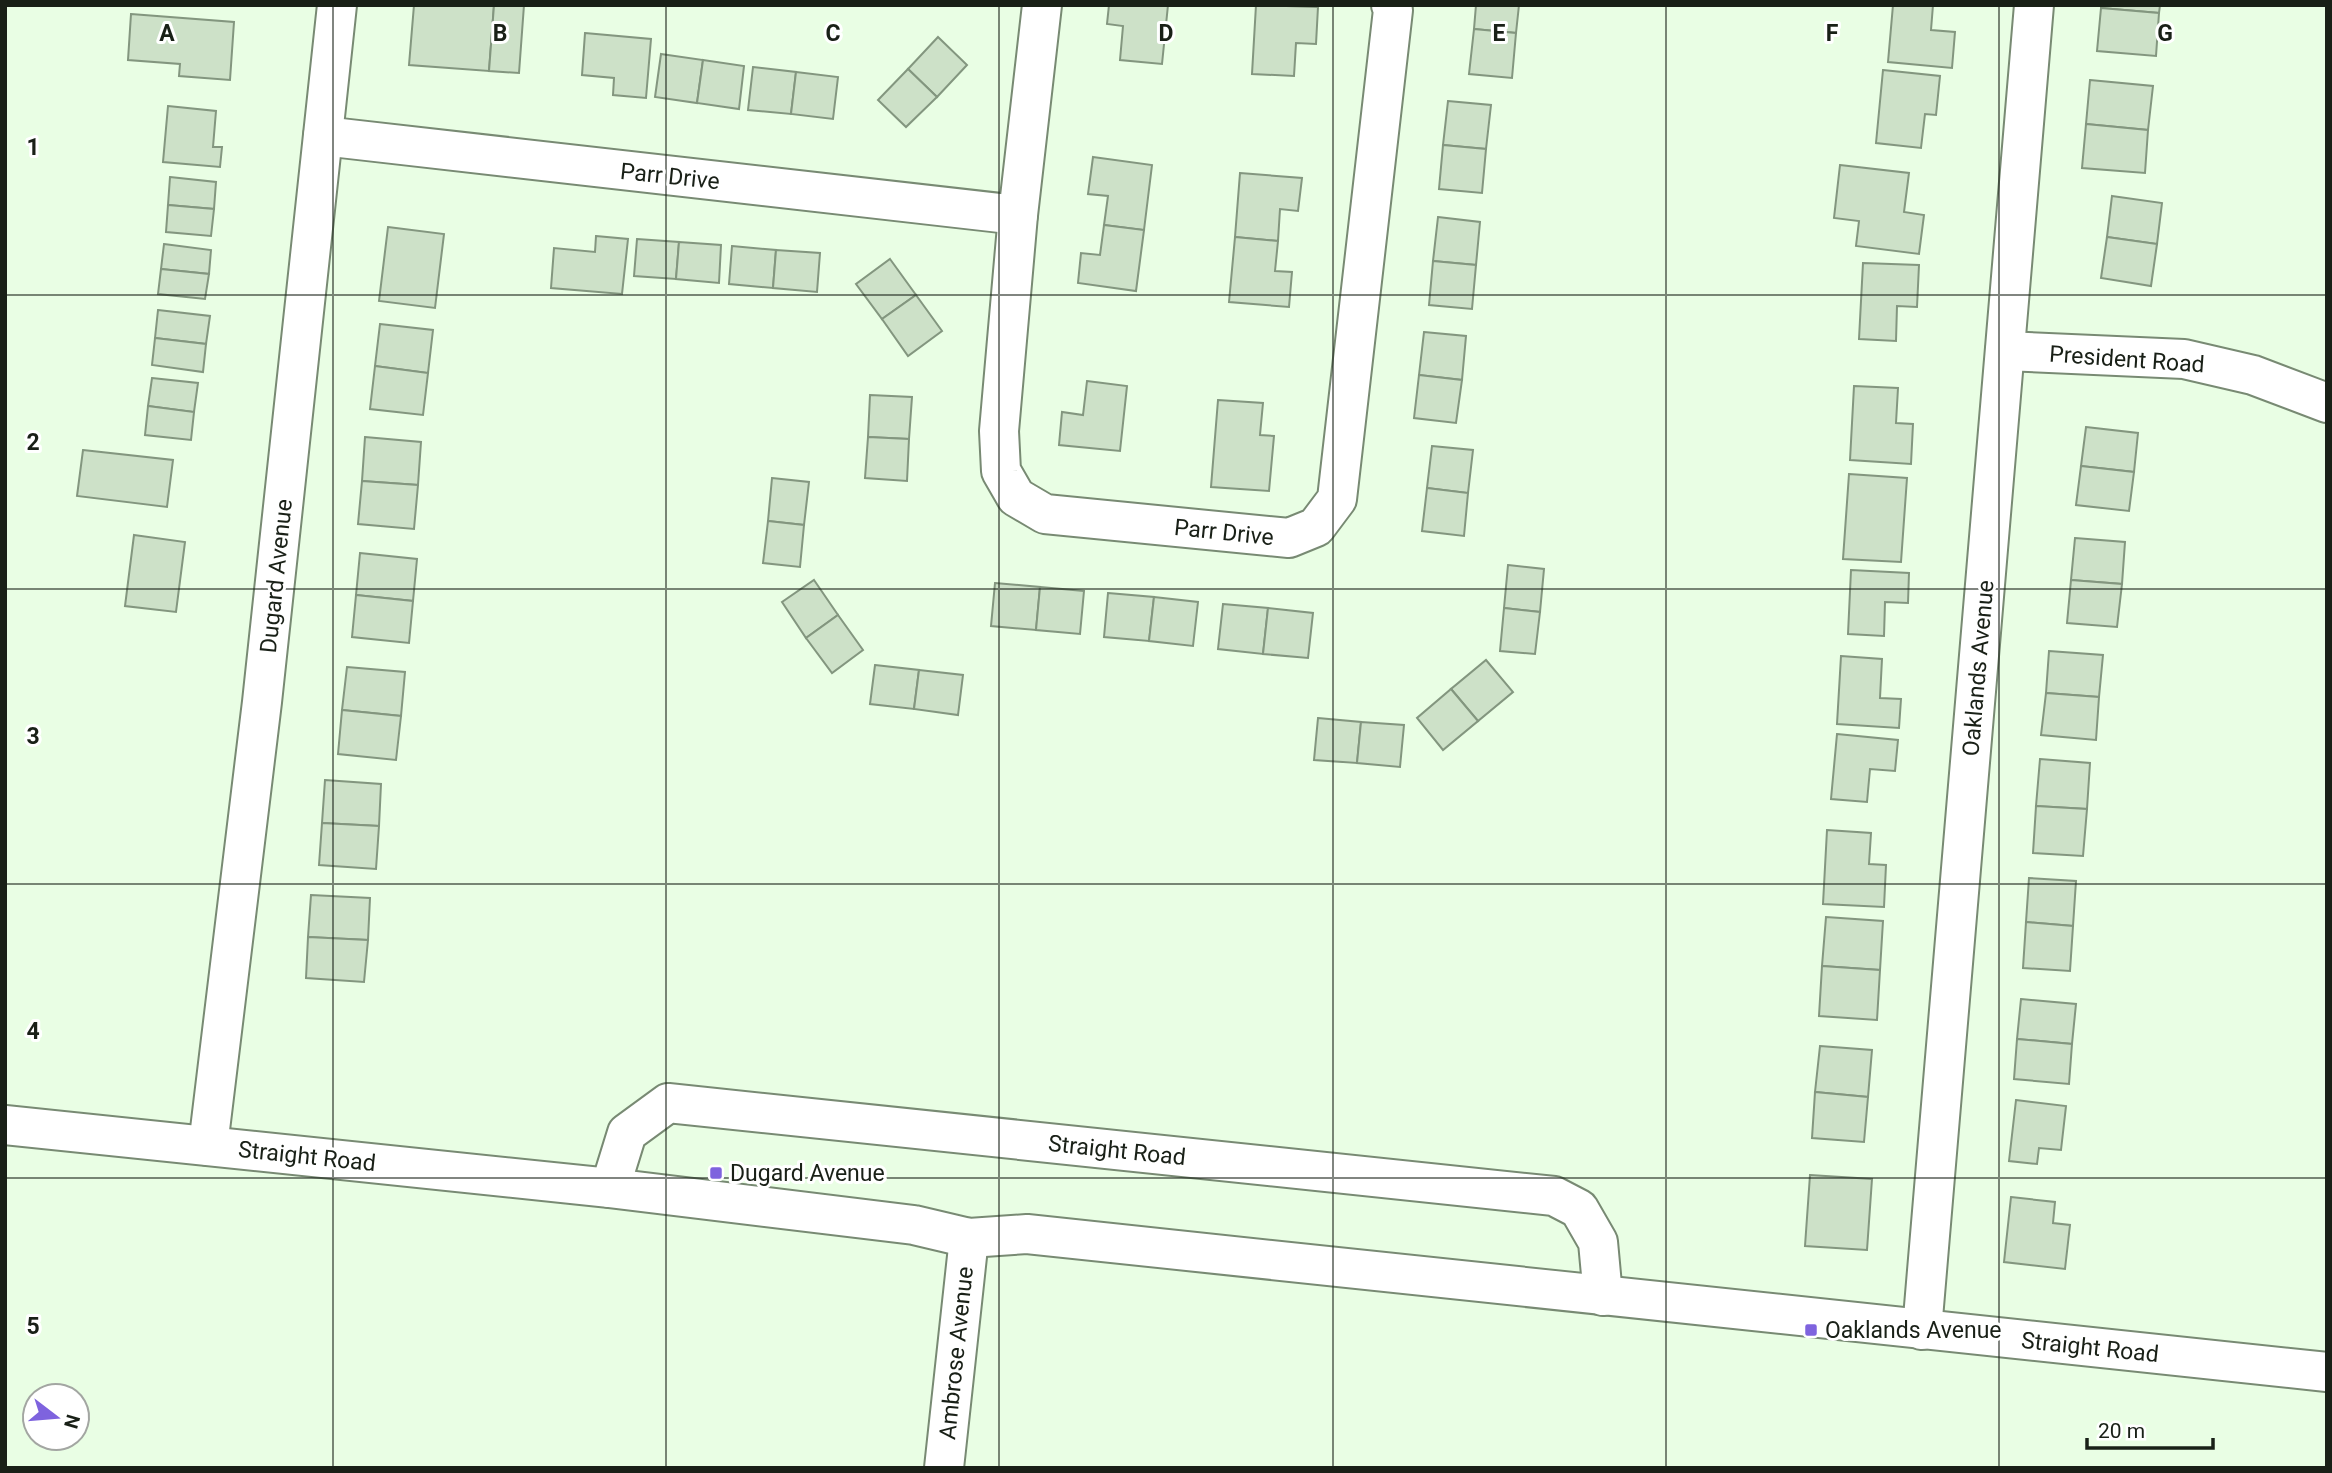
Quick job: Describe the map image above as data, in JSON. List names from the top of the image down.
{
  "streets": {
    "street": [
      "Parr Drive",
      "President Road",
      "Dugard Avenue",
      "Oaklands Avenue",
      "Straight Road",
      "Ambrose Avenue"
    ]
  },
  "crossings": [
    ["Parr Drive", "Dugard Avenue"],
    ["President Road", "Oaklands Avenue"],
    ["Dugard Avenue", "Straight Road"],
    ["Oaklands Avenue", "Straight Road"],
    ["Straight Road", "Ambrose Avenue"]
  ],
  "places": {
    "transit": ["Dugard Avenue", "Oaklands Avenue"]
  },
  "scale_bar": "20 m",
  "north": "right",
  "grid": {
    "columns": [
      "A",
      "B",
      "C",
      "D",
      "E",
      "F",
      "G"
    ],
    "rows": [
      "1",
      "2",
      "3",
      "4",
      "5"
    ]
  }
}
